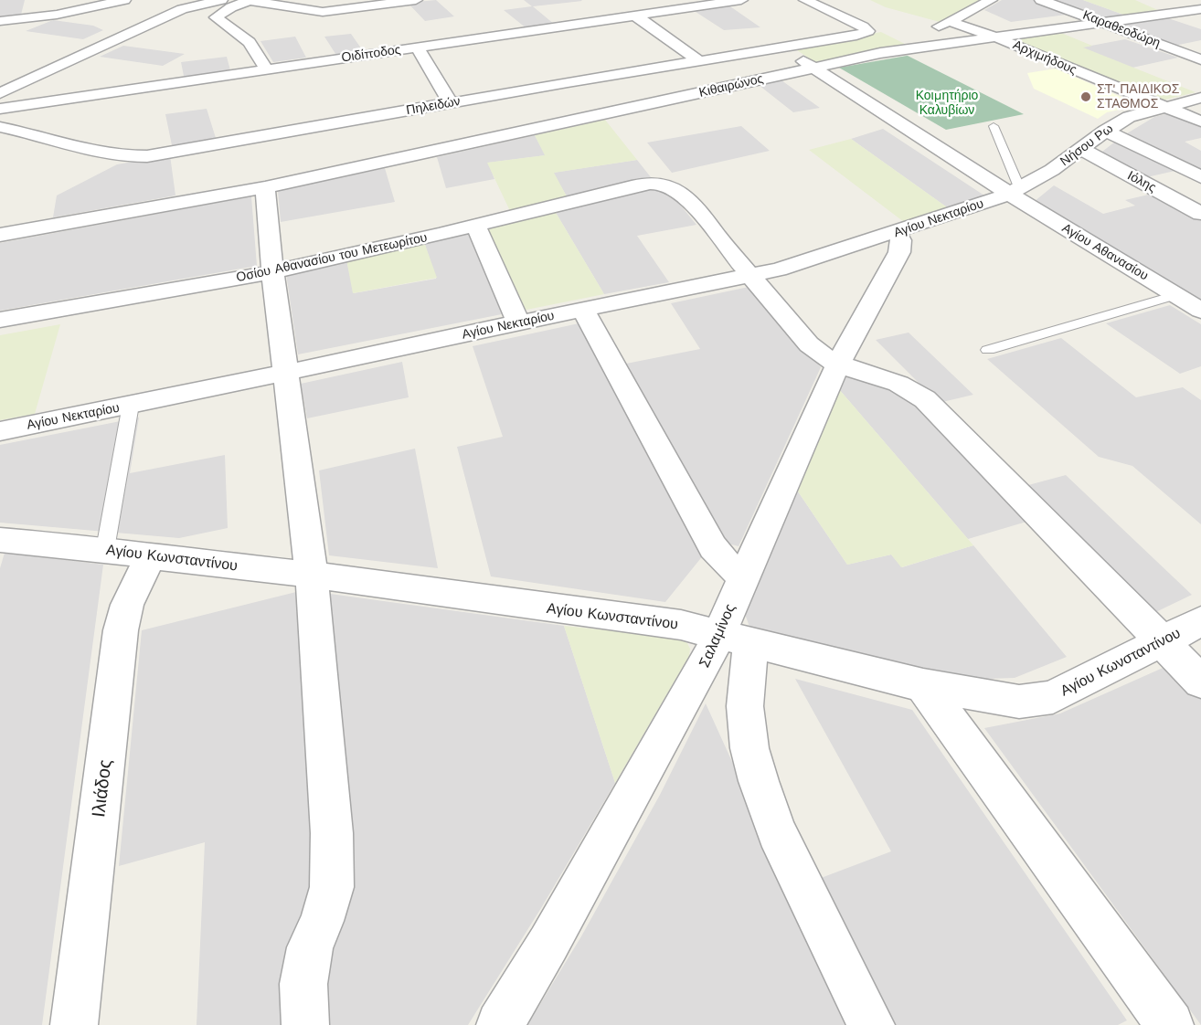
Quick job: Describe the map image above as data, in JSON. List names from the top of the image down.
{
  "streets": {
    "street": [
      "Καραθεοδώρη",
      "Οιδίποδος",
      "Αρχιμήδους",
      "Κιθαιρώνος",
      "Πηλειδών",
      "Νήσου Ρω",
      "Ιόλης",
      "Αγίου Νεκταρίου",
      "Αγίου Αθανασίου",
      "Οσίου Αθανασίου του Μετεωρίτου",
      "Αγίου Κωνσταντίνου",
      "Σαλαμίνος",
      "Ιλιάδος"
    ]
  },
  "crossings": [
    ["Καραθεοδώρη", "Κιθαιρώνος"],
    ["Αρχιμήδους", "Κιθαιρώνος"],
    ["Αρχιμήδους", "Νήσου Ρω"],
    ["Κιθαιρώνος", "Αγίου Αθανασίου"],
    ["Πηλειδών", "Αγίου Αθανασίου"],
    ["Νήσου Ρω", "Ιόλης"],
    ["Νήσου Ρω", "Αγίου Νεκταρίου"],
    ["Νήσου Ρω", "Αγίου Αθανασίου"],
    ["Αγίου Νεκταρίου", "Αγίου Αθανασίου"],
    ["Αγίου Νεκταρίου", "Οσίου Αθανασίου του Μετεωρίτου"],
    ["Αγίου Νεκταρίου", "Σαλαμίνος"],
    ["Αγίου Κωνσταντίνου", "Σαλαμίνος"],
    ["Αγίου Κωνσταντίνου", "Ιλιάδος"]
  ],
  "parks": ["Κοιμητήριο Καλυβίων"],
  "places": ["ΣΤ' ΠΑΙΔΙΚΟΣ ΣΤΑΘΜΟΣ"]
}
